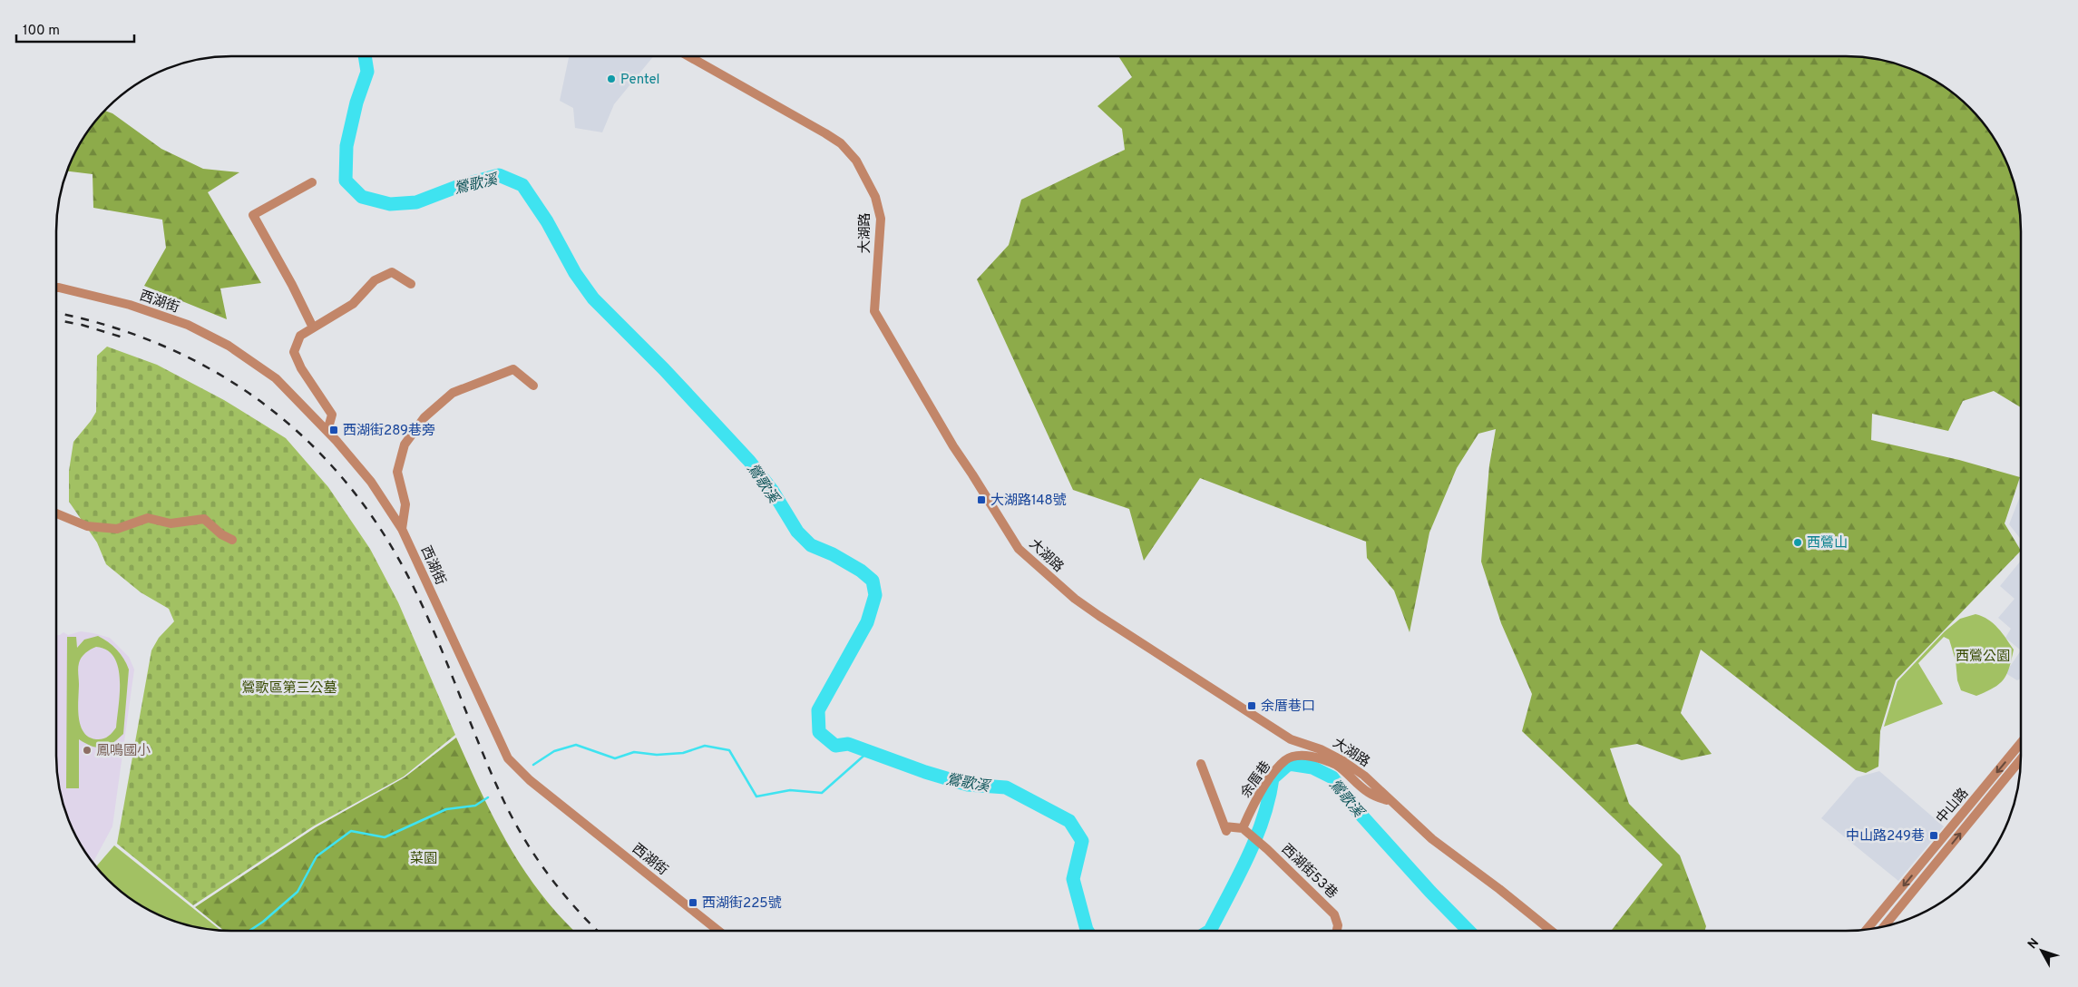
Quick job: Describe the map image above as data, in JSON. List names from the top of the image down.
{
  "streets": {
    "street": [
      "大湖路",
      "西湖街",
      "余厝巷",
      "中山路",
      "西湖街53巷"
    ]
  },
  "crossings": [
    ["大湖路", "余厝巷"],
    ["余厝巷", "西湖街53巷"]
  ],
  "water": ["鶯歌溪"],
  "parks": ["西鶯公園", "鶯歌區第三公墓", "菜園"],
  "places": {
    "other": ["Pentel", "西鶯山", "鳳鳴國小"],
    "transit": [
      "西湖街289巷旁",
      "大湖路148號",
      "余厝巷口",
      "中山路249巷",
      "西湖街225號"
    ]
  },
  "scale_bar": "100 m",
  "north": "top left"
}
